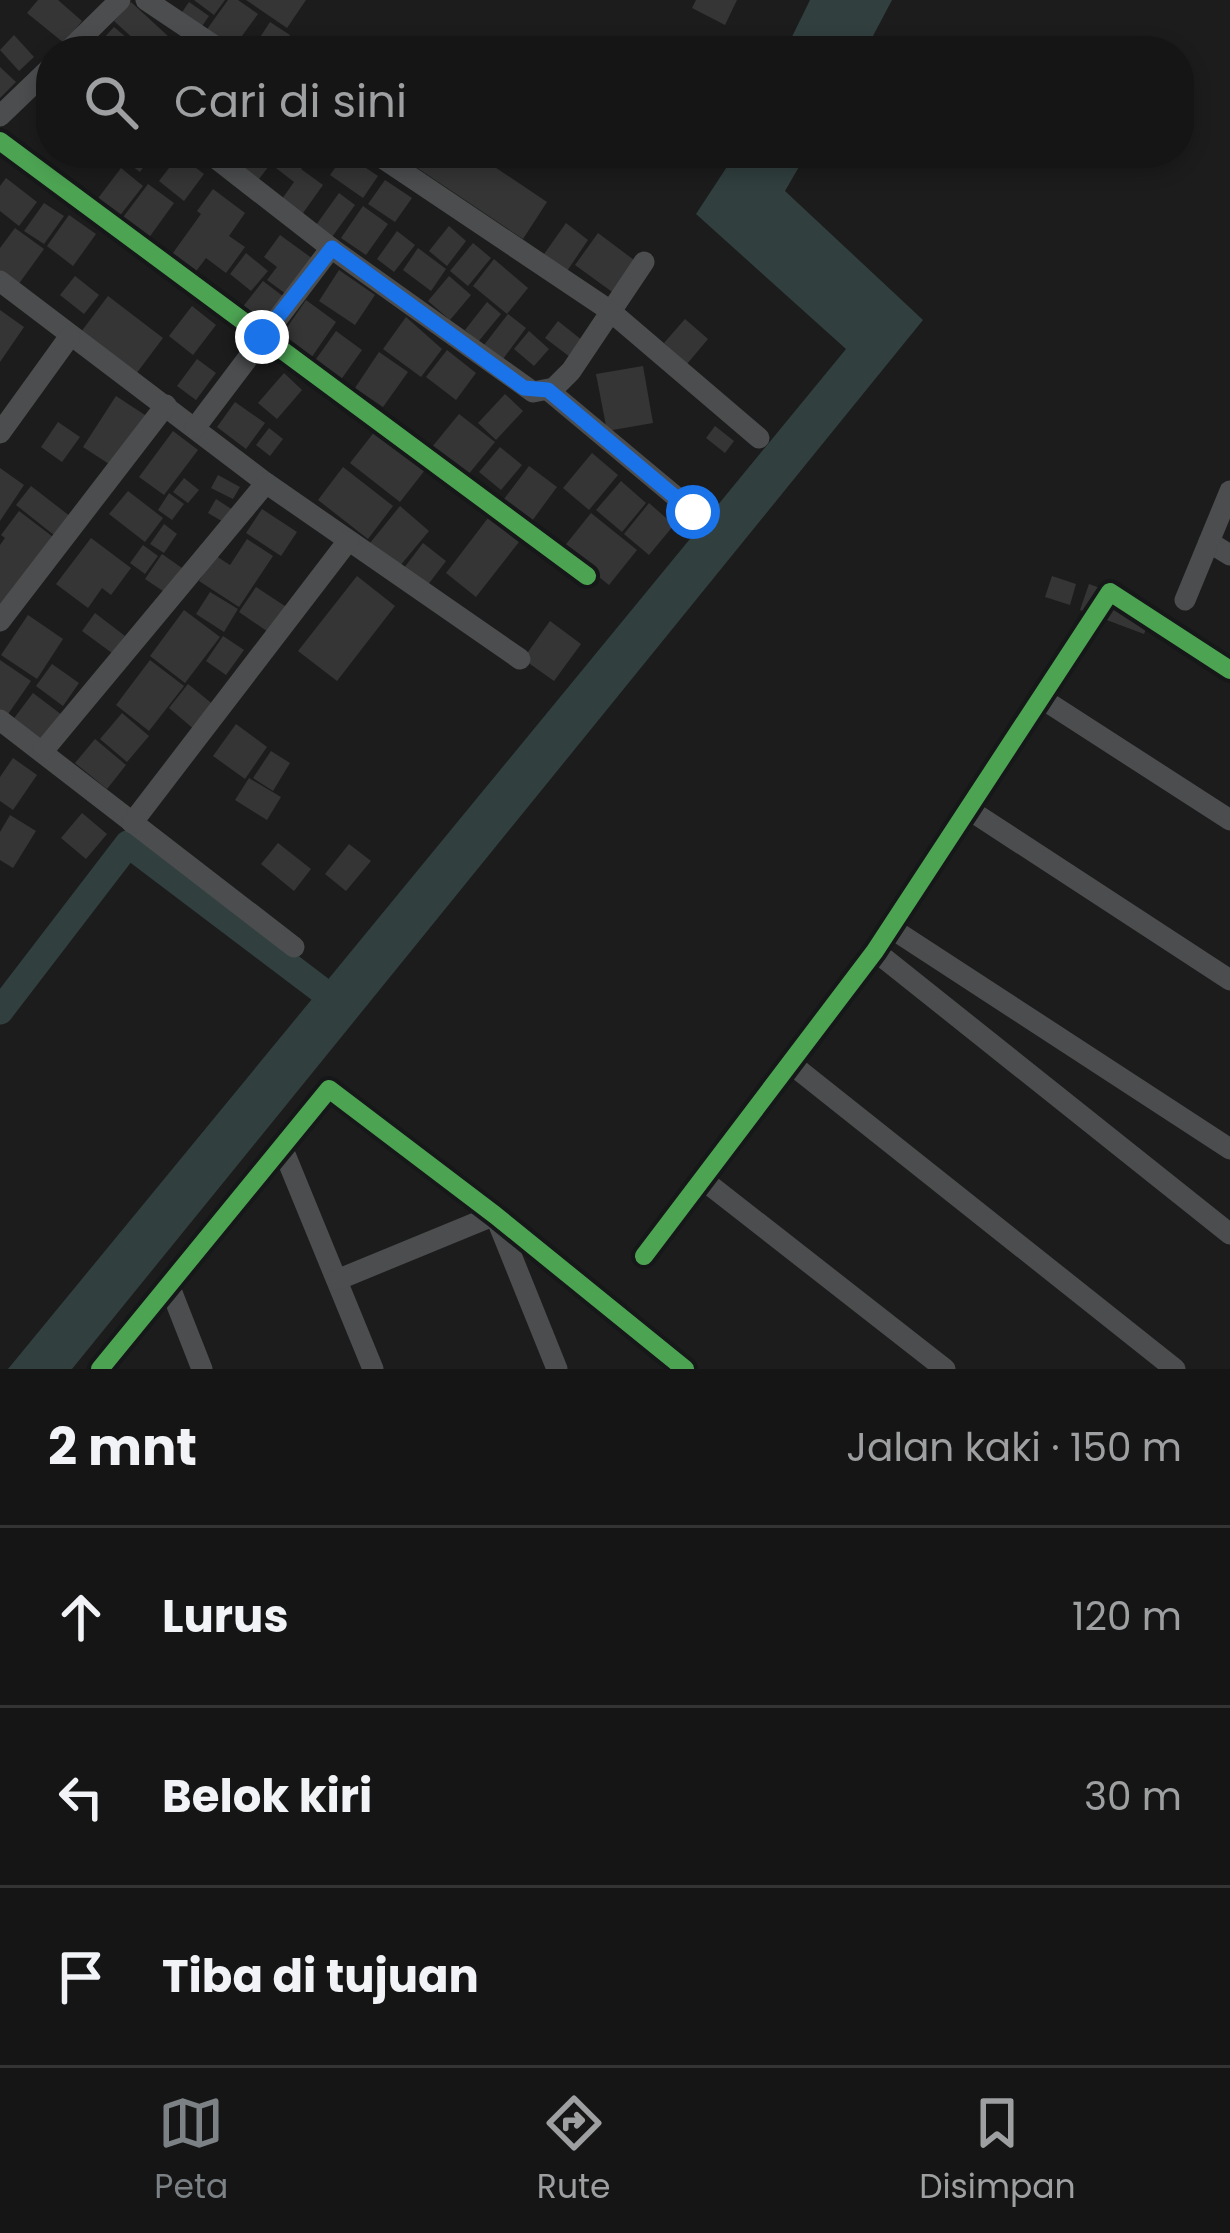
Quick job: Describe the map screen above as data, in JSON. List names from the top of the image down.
{
  "page": {
    "search": "Cari di sini",
    "heading": ["2 mnt", "Jalan kaki · 150 m"],
    "list": [
      ["Lurus", "120 m"],
      ["Belok kiri", "30 m"],
      "Tiba di tujuan"
    ],
    "nav": ["Peta", "Rute", "Disimpan"]
  }
}
